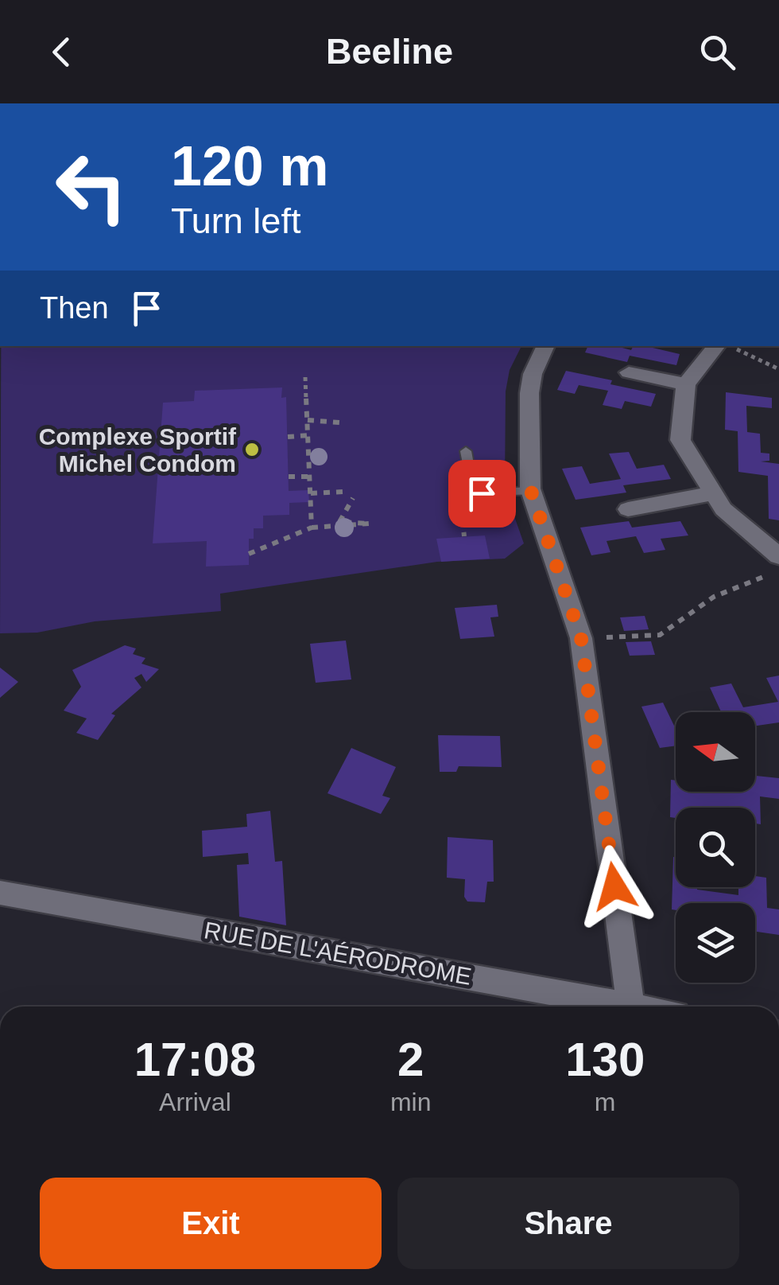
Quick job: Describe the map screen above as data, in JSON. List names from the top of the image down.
{
  "streets": {
    "street": ["RUE DE L'AÉRODROME"]
  },
  "places": ["Complexe Sportif Michel Condom"],
  "north": "left",
  "page": {
    "header": "Beeline",
    "turn": ["120 m", "Turn left"],
    "then": "Then",
    "eta": [
      "17:08",
      "Arrival",
      "2",
      "min",
      "130",
      "m"
    ],
    "buttons": ["Exit", "Share"]
  }
}
